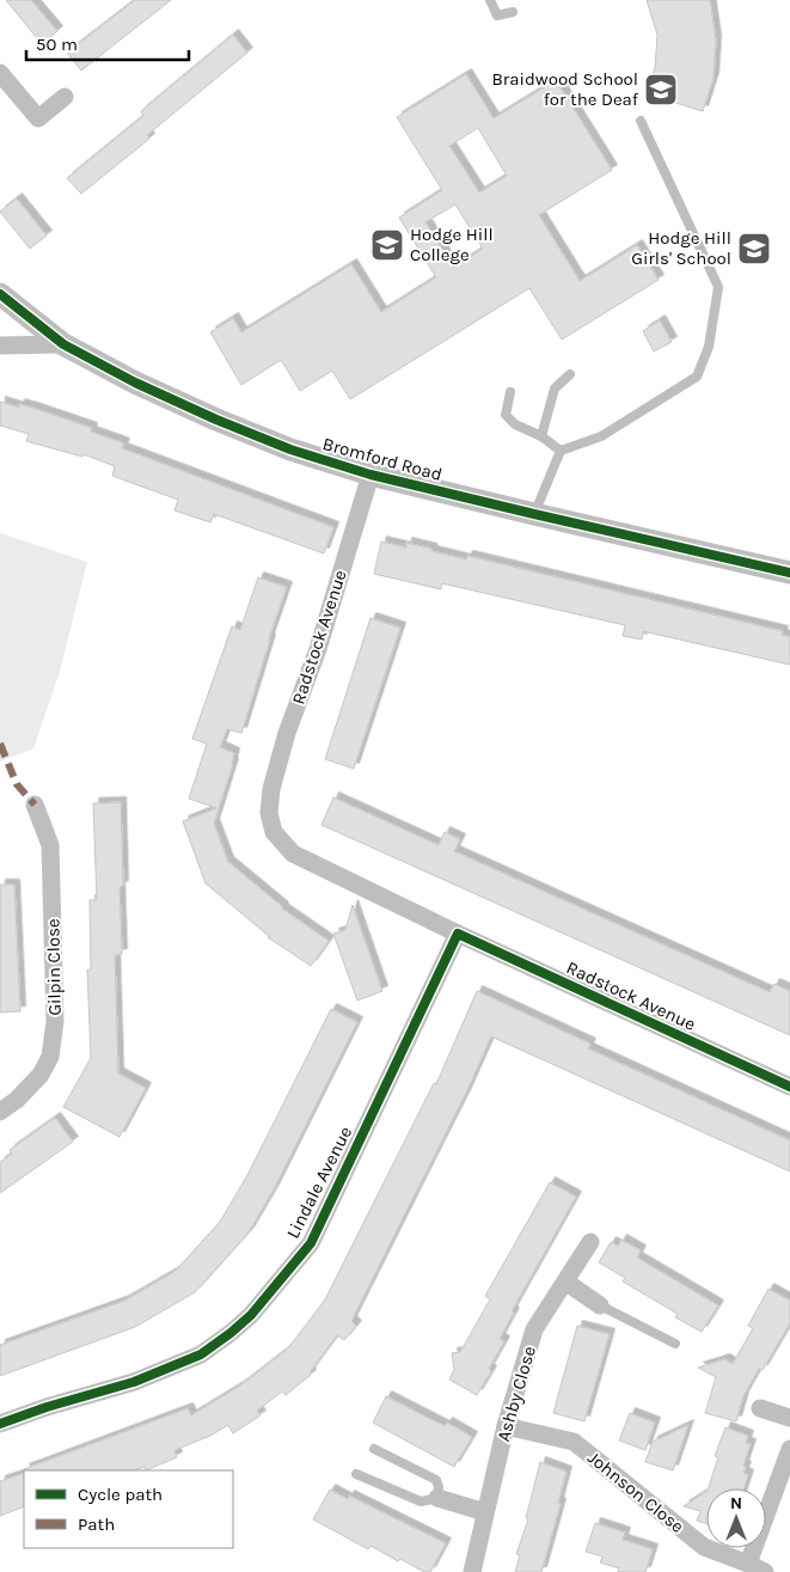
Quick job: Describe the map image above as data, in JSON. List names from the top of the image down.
{
  "streets": {
    "street": [
      "Bromford Road",
      "Radstock Avenue",
      "Gilpin Close",
      "Lindale Avenue",
      "Ashby Close",
      "Johnson Close"
    ]
  },
  "crossings": [
    ["Bromford Road", "Radstock Avenue"],
    ["Radstock Avenue", "Lindale Avenue"],
    ["Ashby Close", "Johnson Close"]
  ],
  "places": {
    "school or university": ["Braidwood School for the Deaf", "Hodge Hill College", "Hodge Hill Girls' School"]
  },
  "legend": ["Cycle path", "Path"],
  "scale_bar": "50 m",
  "north": "top"
}
